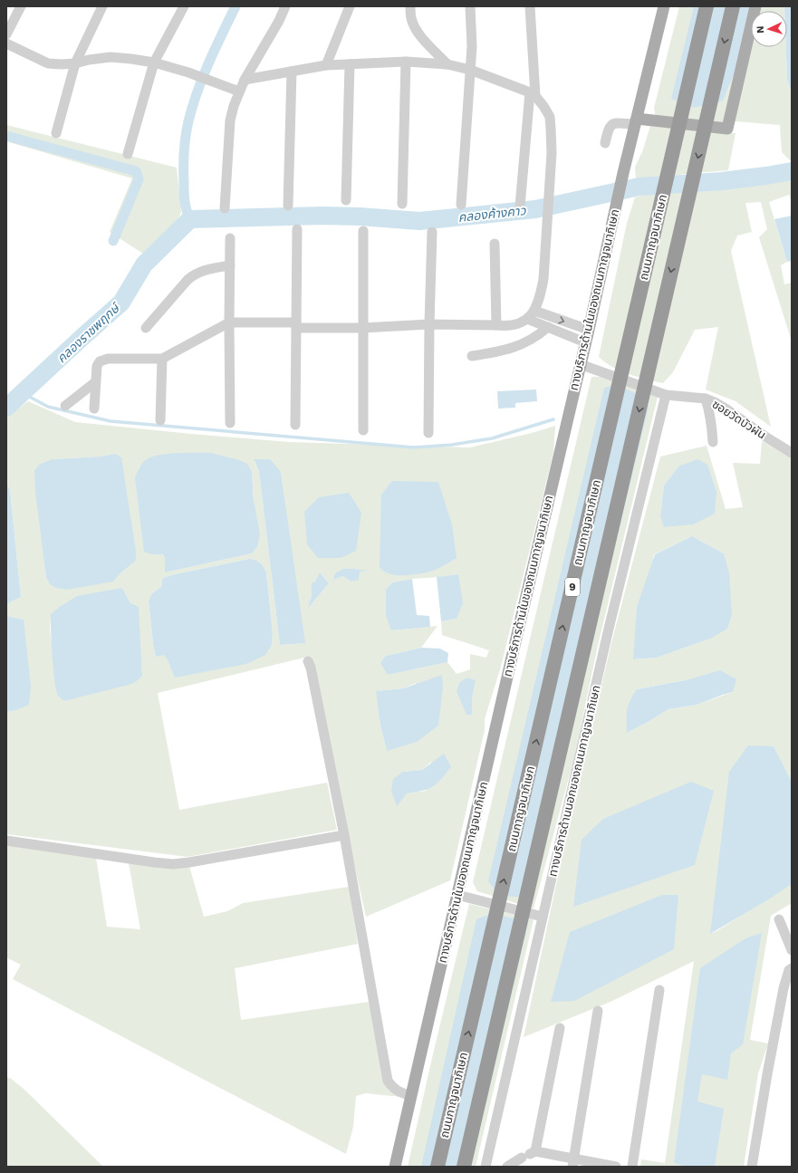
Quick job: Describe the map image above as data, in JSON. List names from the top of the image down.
{
  "streets": {
    "highway": ["ถนนกาญจนาภิเษก", "9"],
    "main road": ["ทางบริการด้านในของถนนกาญจนาภิเษก"],
    "street": ["ซอยวัดบัวผัน", "ทางบริการด้านนอกของถนนกาญจนาภิเษก"]
  },
  "crossings": [
    ["ทางบริการด้านในของถนนกาญจนาภิเษก", "ซอยวัดบัวผัน"],
    ["ซอยวัดบัวผัน", "ทางบริการด้านนอกของถนนกาญจนาภิเษก"]
  ],
  "water": ["คลองค้างคาว", "คลองราชพฤกษ์"],
  "north": "left"
}
